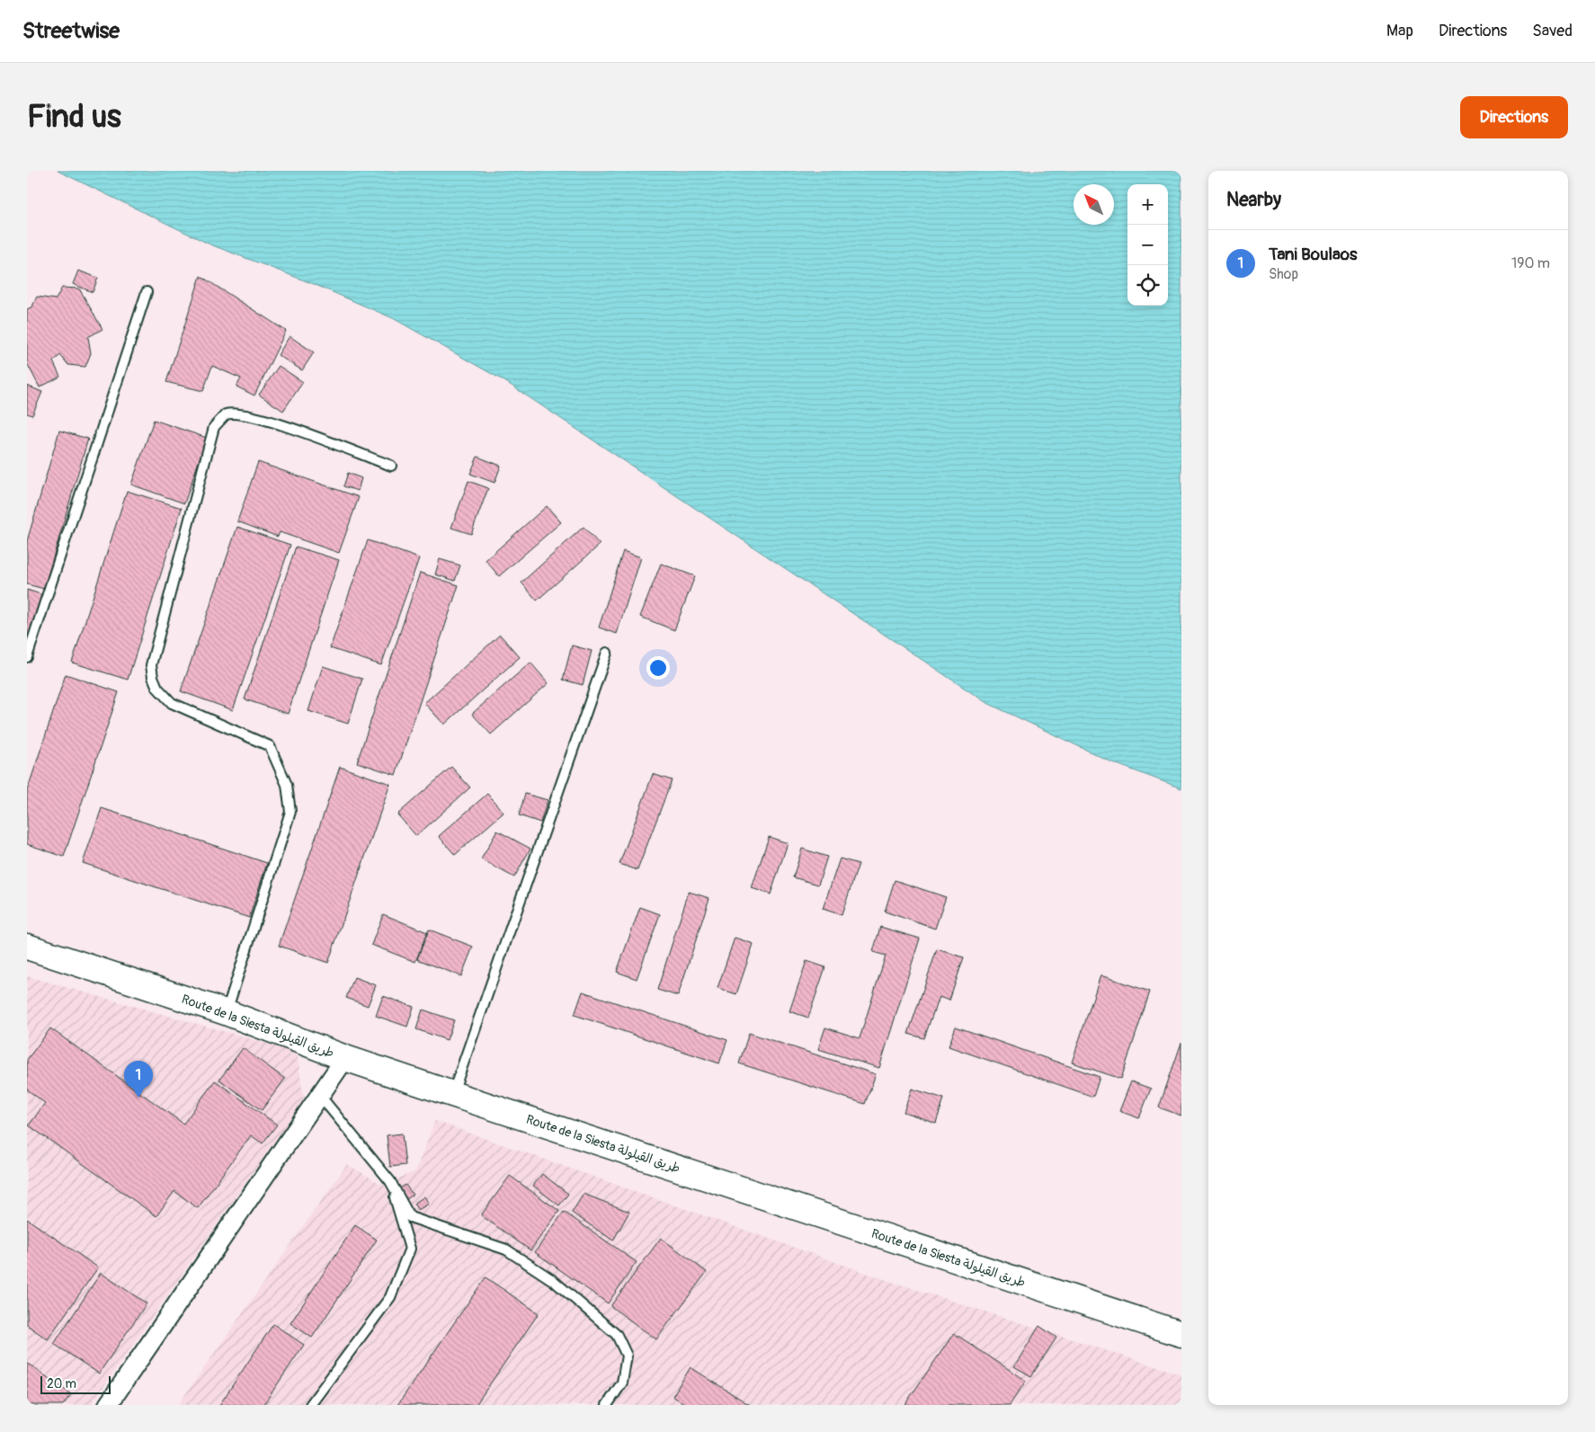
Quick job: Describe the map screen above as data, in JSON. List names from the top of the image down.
{
  "streets": {
    "main road": ["Route de la Siesta طريق القيلولة"]
  },
  "scale_bar": "20 m",
  "north": "top left",
  "page": {
    "header": "Streetwise",
    "nav": ["Map", "Directions", "Saved"],
    "buttons": "Directions",
    "title": "Find us",
    "heading": "Nearby",
    "map_buttons": ["+", "−"],
    "list": [
      {
        "mark": "1",
        "name": "Tani Boulaos",
        "note": "Shop",
        "value": "190 m"
      }
    ],
    "pins": "1",
    "scale": "20 m"
  }
}
